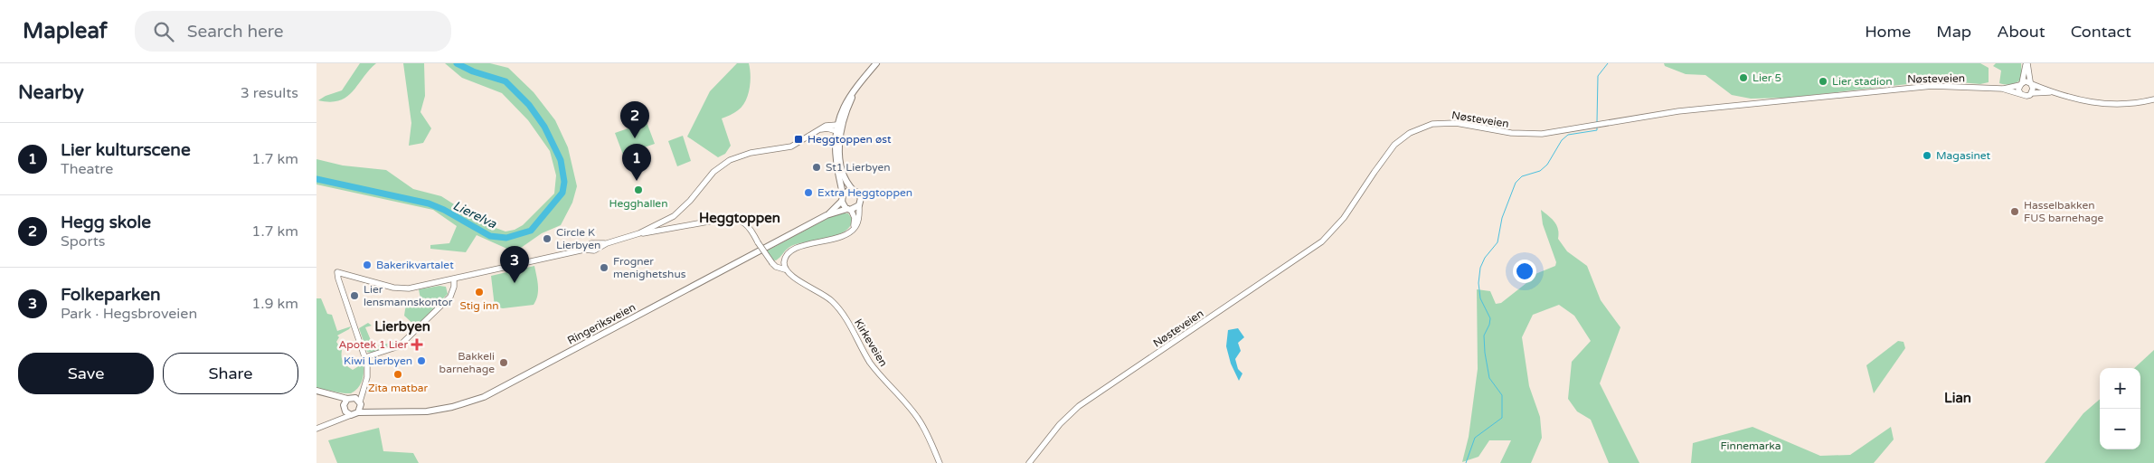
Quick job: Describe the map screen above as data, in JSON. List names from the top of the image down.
{
  "streets": {
    "main road": ["Nøsteveien", "Ringeriksveien", "Kirkeveien"]
  },
  "districts": ["Heggtoppen", "Lierbyen", "Lian"],
  "water": ["Lierelva"],
  "parks": ["Finnemarka"],
  "places": {
    "other": [
      "Lier 5",
      "Lier stadion",
      "Magasinet",
      "St1 Lierbyen",
      "Hegghallen",
      "Extra Heggtoppen",
      "Hasselbakken FUS barnehage",
      "Circle K Lierbyen",
      "Bakerikvartalet",
      "Frogner menighetshus",
      "Stig inn",
      "Lier lensmannskontor",
      "Kiwi Lierbyen",
      "Bakkeli barnehage",
      "Zita matbar"
    ],
    "transit": ["Heggtoppen øst"],
    "health": ["Apotek 1 Lier"]
  },
  "page": {
    "header": "Mapleaf",
    "search": "Search here",
    "nav": [
      "Home",
      "Map",
      "About",
      "Contact"
    ],
    "heading": ["Nearby", "3 results"],
    "pins": ["2", "1", "3"],
    "list": [
      {
        "mark": "1",
        "name": "Lier kulturscene",
        "note": "Theatre",
        "value": "1.7 km"
      },
      {
        "mark": "2",
        "name": "Hegg skole",
        "note": "Sports",
        "value": "1.7 km"
      },
      {
        "mark": "3",
        "name": "Folkeparken",
        "note": "Park · Hegsbroveien",
        "value": "1.9 km"
      }
    ],
    "buttons": ["Save", "Share"],
    "map_buttons": ["+", "−"]
  }
}
